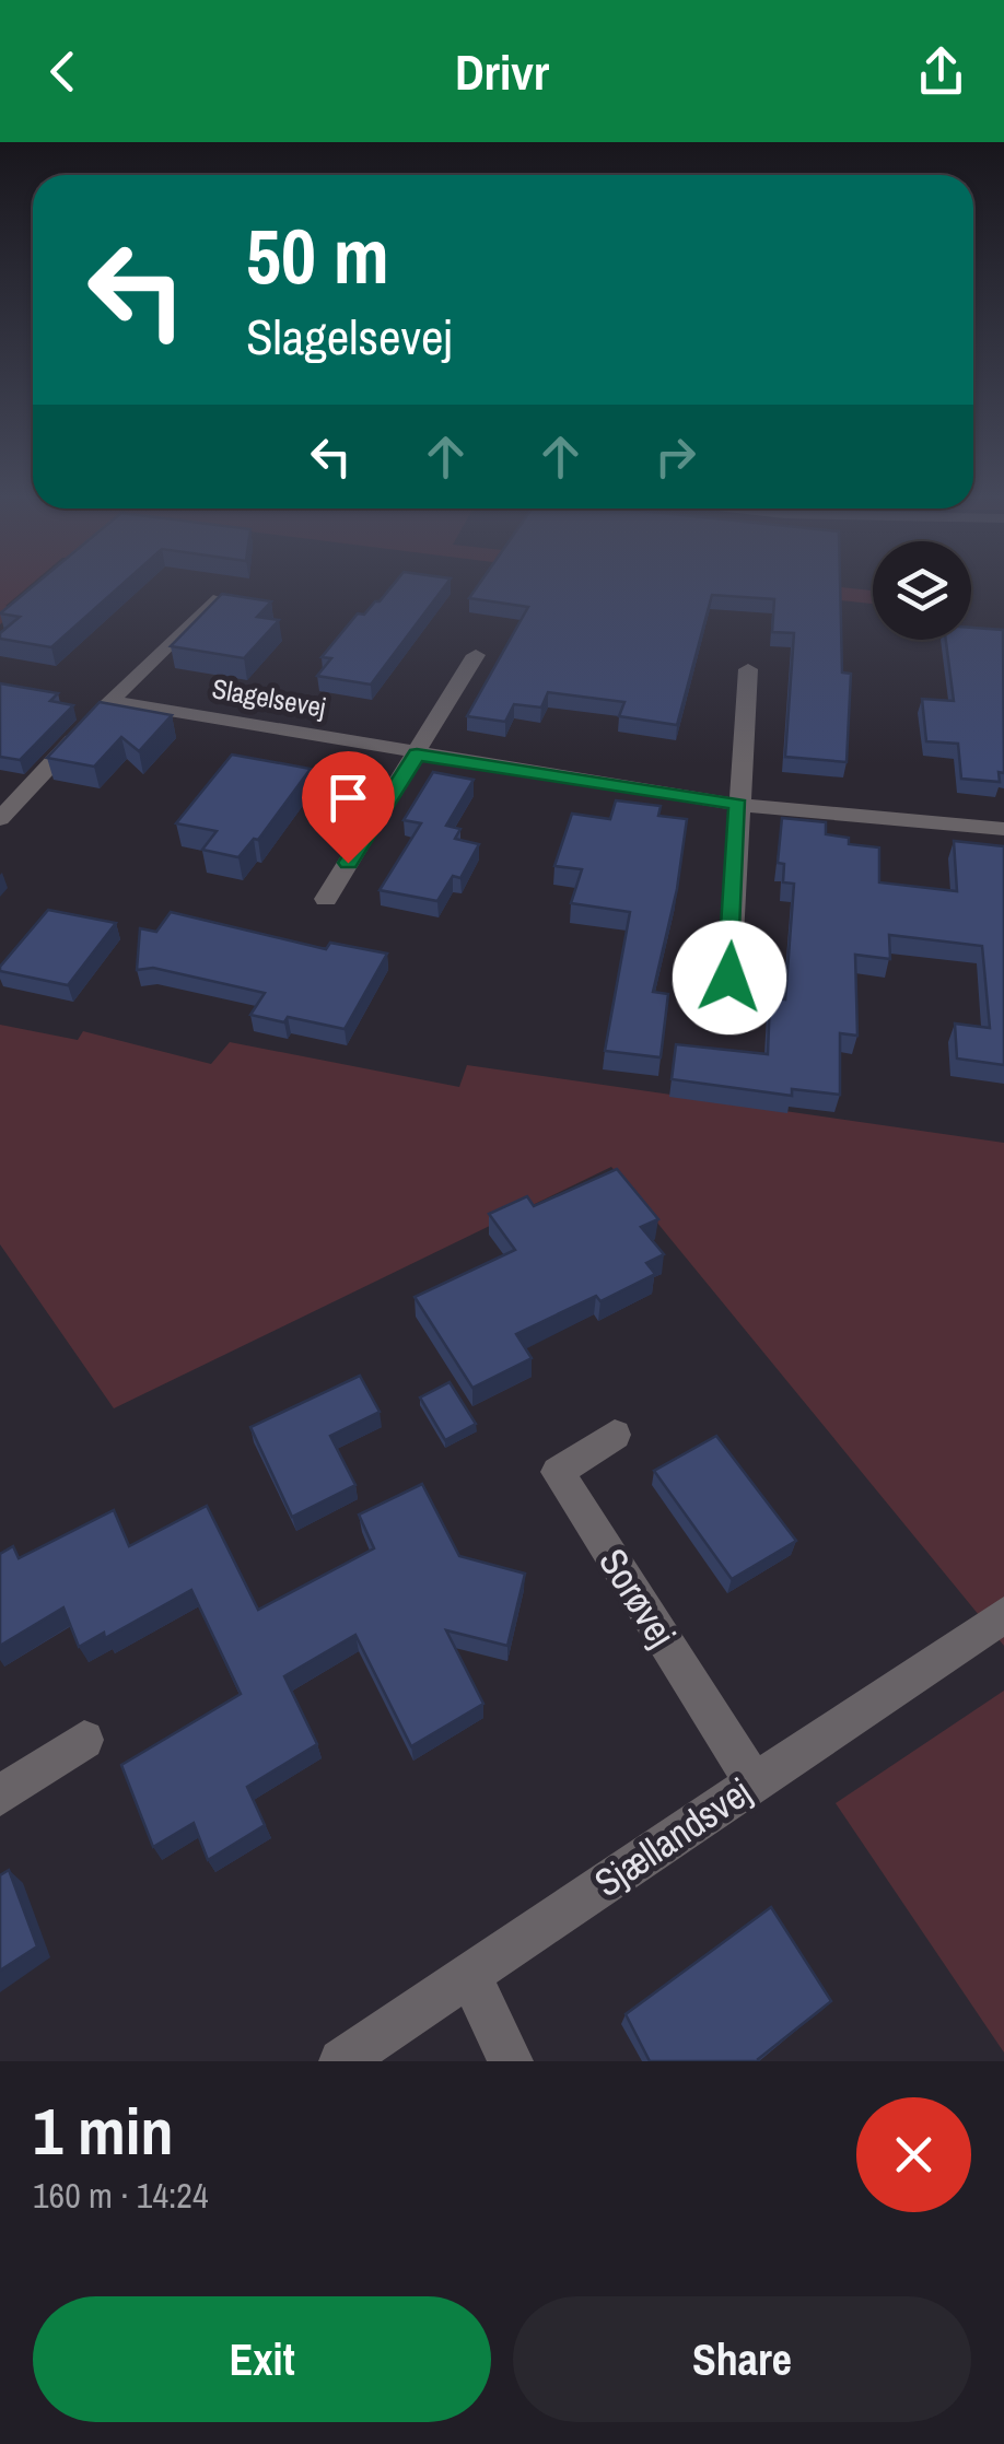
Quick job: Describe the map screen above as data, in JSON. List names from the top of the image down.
{
  "streets": {
    "street": ["Slagelsevej", "Sorøvej", "Sjællandsvej"]
  },
  "crossings": [
    ["Sorøvej", "Sjællandsvej"]
  ],
  "page": {
    "header": "Drivr",
    "turn": ["50 m", "Slagelsevej"],
    "heading": ["1 min", "160 m · 14:24"],
    "buttons": ["Exit", "Share"]
  }
}
